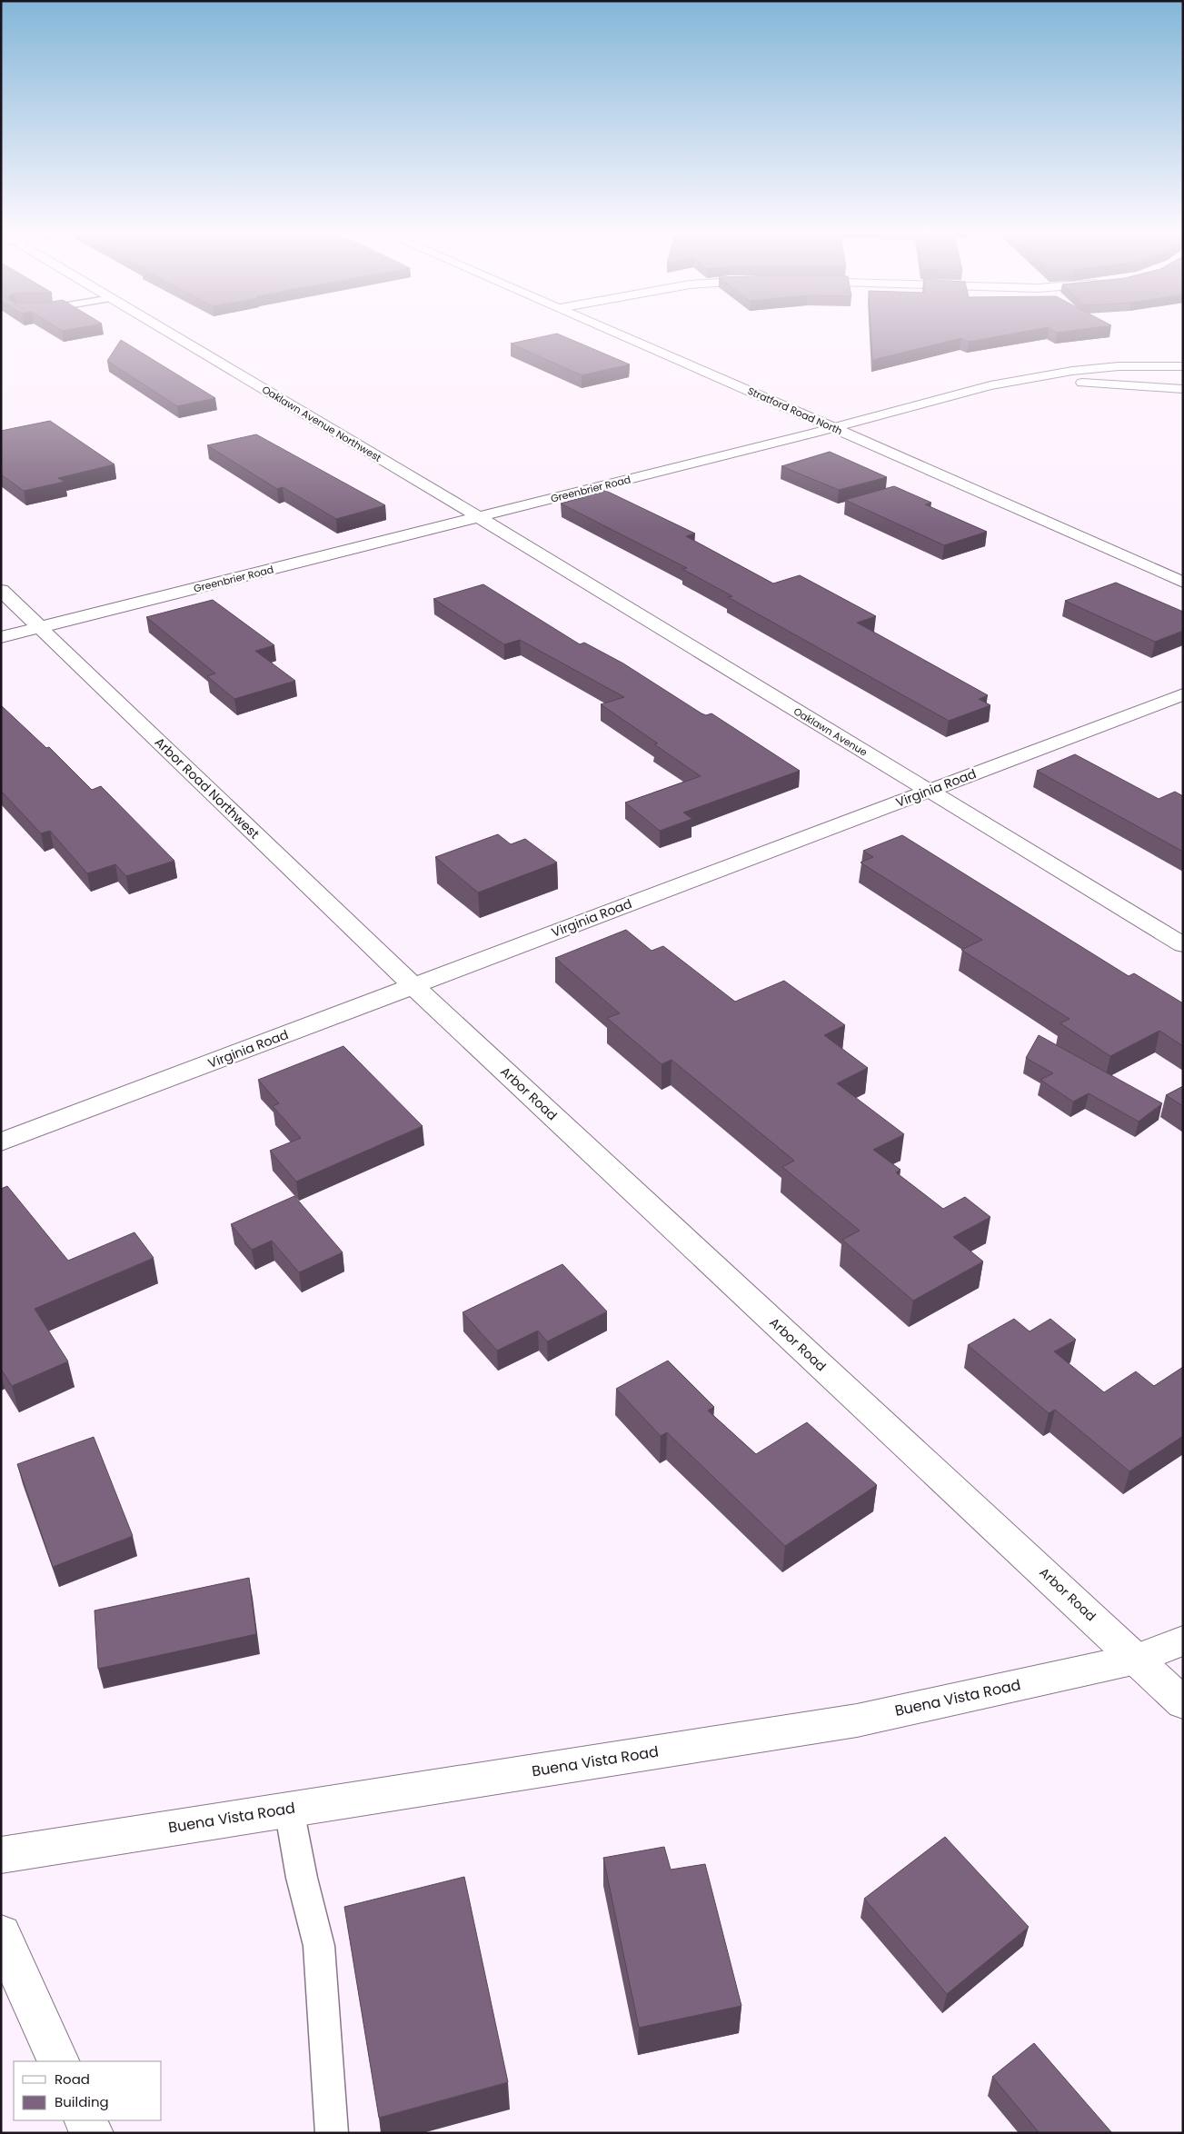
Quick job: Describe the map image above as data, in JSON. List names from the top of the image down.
{
  "streets": {
    "street": [
      "Stratford Road North",
      "Oaklawn Avenue Northwest",
      "Greenbrier Road",
      "Oaklawn Avenue",
      "Arbor Road Northwest",
      "Virginia Road",
      "Arbor Road",
      "Buena Vista Road"
    ]
  },
  "crossings": [
    ["Stratford Road North", "Greenbrier Road"],
    ["Oaklawn Avenue Northwest", "Greenbrier Road"],
    ["Oaklawn Avenue Northwest", "Oaklawn Avenue"],
    ["Greenbrier Road", "Oaklawn Avenue"],
    ["Greenbrier Road", "Arbor Road Northwest"],
    ["Oaklawn Avenue", "Virginia Road"],
    ["Arbor Road Northwest", "Virginia Road"],
    ["Arbor Road Northwest", "Arbor Road"],
    ["Virginia Road", "Arbor Road"],
    ["Arbor Road", "Buena Vista Road"]
  ],
  "legend": ["Road", "Building"]
}
